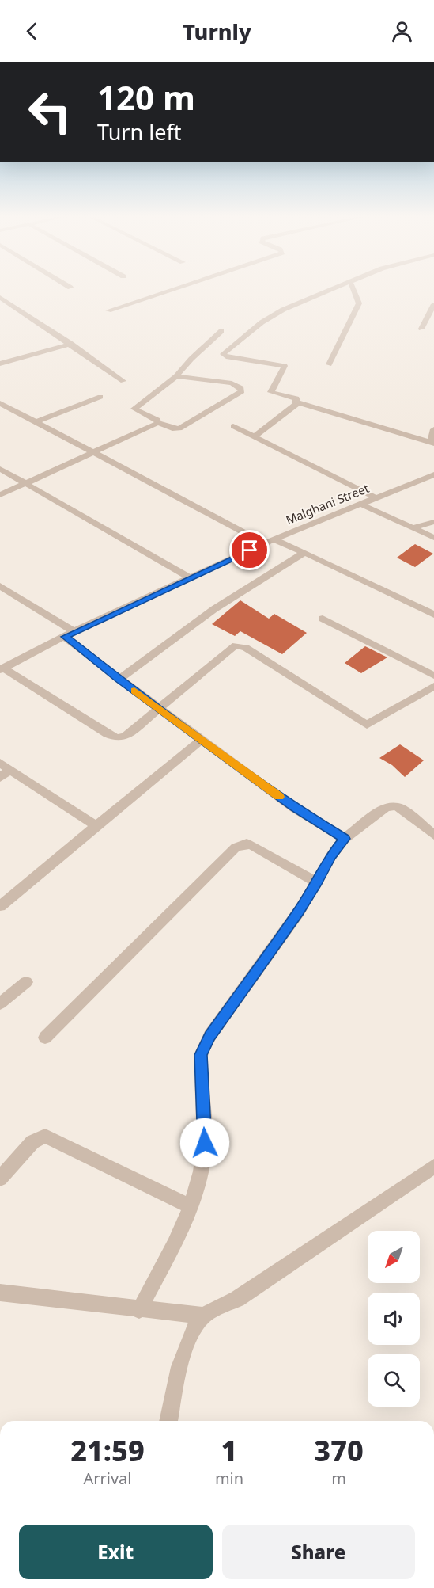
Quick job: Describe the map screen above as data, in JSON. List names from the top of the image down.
{
  "streets": {
    "street": ["Malghani Street"]
  },
  "north": "bottom left",
  "page": {
    "header": "Turnly",
    "turn": ["120 m", "Turn left"],
    "eta": [
      "21:59",
      "Arrival",
      "1",
      "min",
      "370",
      "m"
    ],
    "buttons": ["Exit", "Share"]
  }
}
